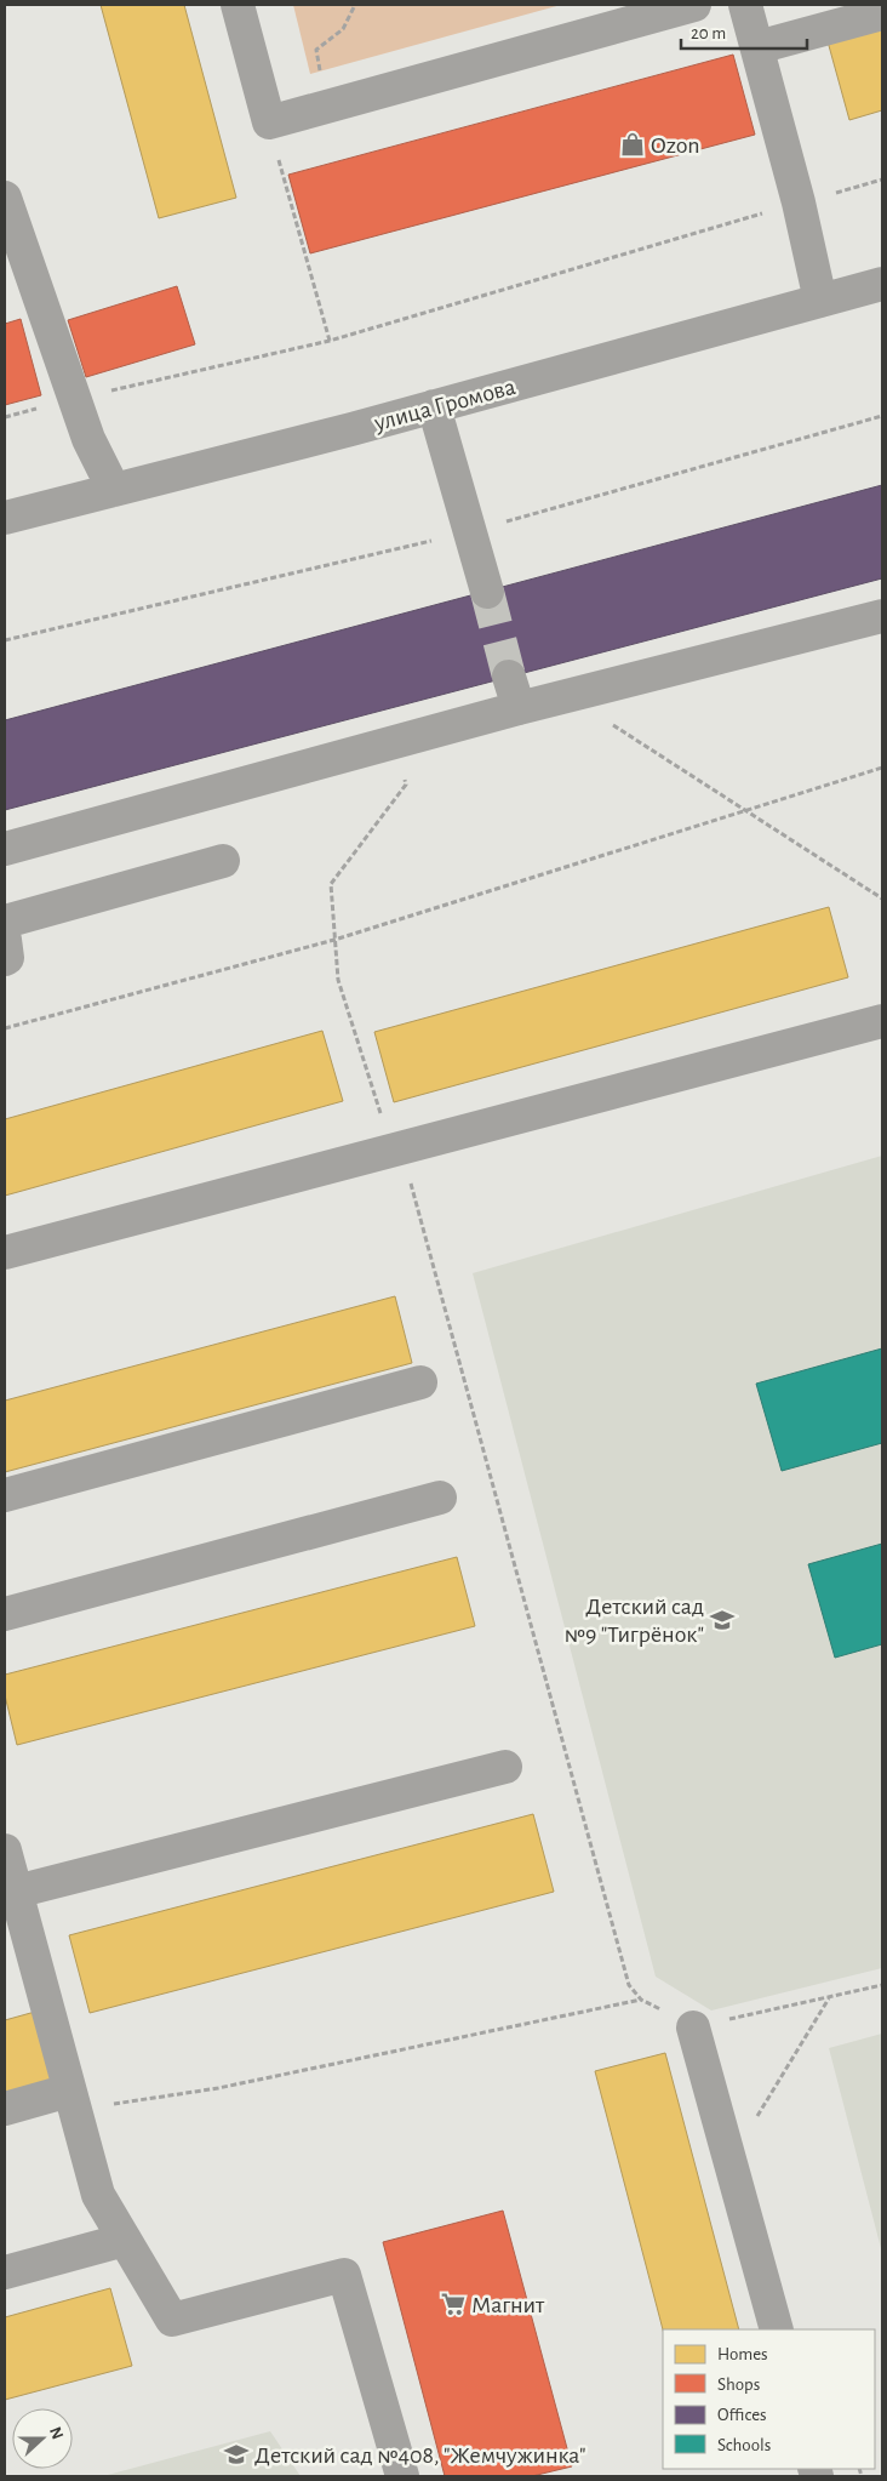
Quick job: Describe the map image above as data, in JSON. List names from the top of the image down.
{
  "streets": {
    "street": ["улица Громова"]
  },
  "places": {
    "shop": ["Ozon"],
    "school or university": ["Детский сад №9 \"Тигрёнок\"", "Детский сад №408, \"Жемчужинка\""],
    "supermarket": ["Магнит"]
  },
  "legend": [
    "Homes",
    "Shops",
    "Offices",
    "Schools"
  ],
  "scale_bar": "20 m",
  "north": "right"
}
